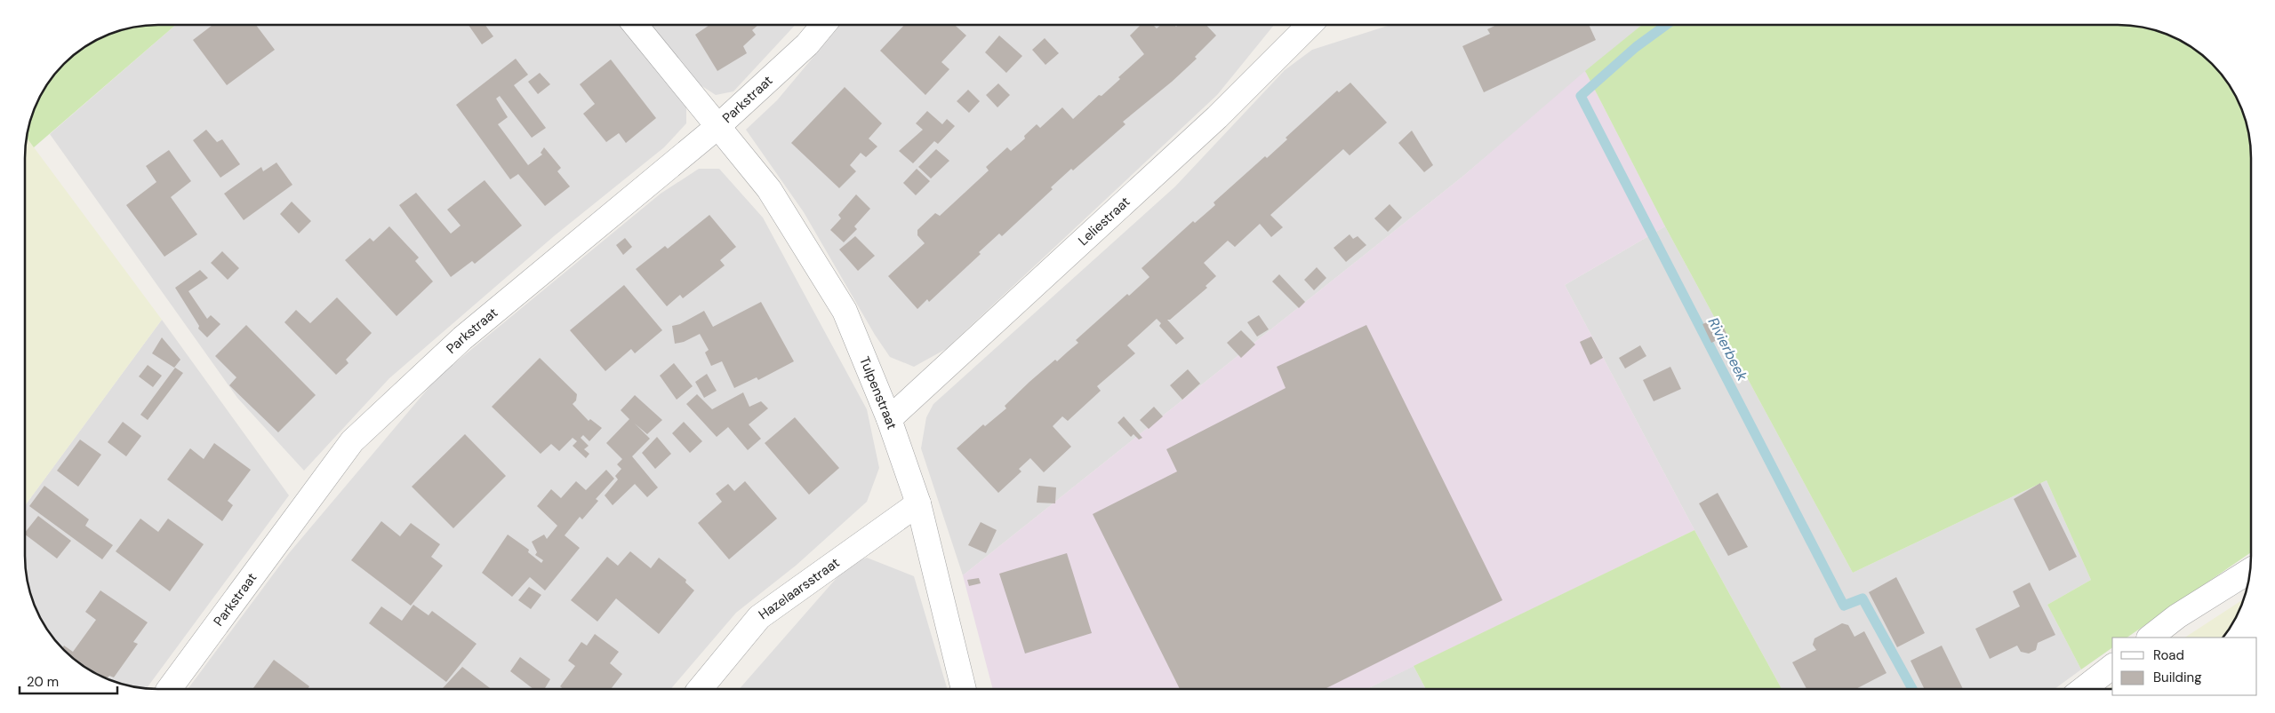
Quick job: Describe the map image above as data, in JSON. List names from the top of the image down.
{
  "streets": {
    "street": [
      "Parkstraat",
      "Leliestraat",
      "Tulpenstraat",
      "Hazelaarsstraat"
    ]
  },
  "crossings": [
    ["Parkstraat", "Tulpenstraat"],
    ["Leliestraat", "Tulpenstraat"],
    ["Tulpenstraat", "Hazelaarsstraat"]
  ],
  "water": ["Rivierbeek"],
  "legend": ["Road", "Building"],
  "scale_bar": "20 m"
}
